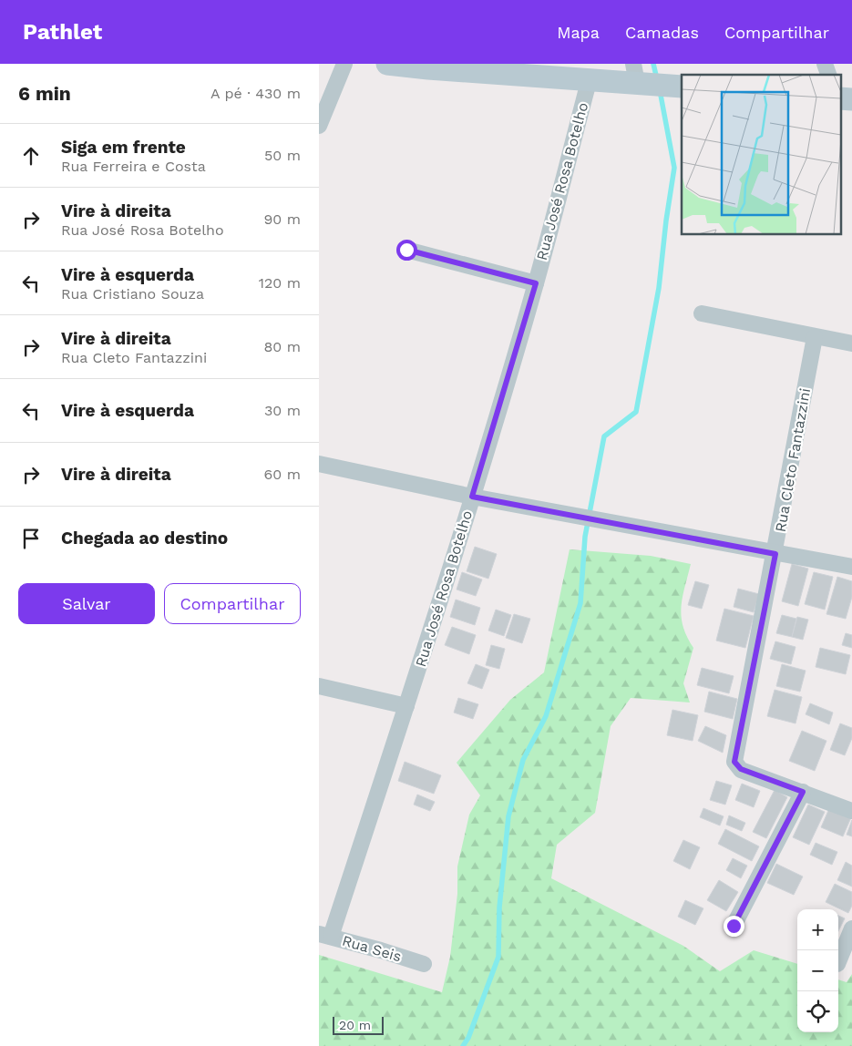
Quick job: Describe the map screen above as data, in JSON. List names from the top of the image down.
{
  "streets": {
    "street": ["Rua José Rosa Botelho", "Rua Cleto Fantazzini", "Rua Seis"]
  },
  "crossings": [
    ["Rua José Rosa Botelho", "Rua Seis"]
  ],
  "scale_bar": "20 m",
  "page": {
    "header": "Pathlet",
    "nav": ["Mapa", "Camadas", "Compartilhar"],
    "heading": ["6 min", "A pé · 430 m"],
    "list": [
      ["Siga em frente", "Rua Ferreira e Costa", "50 m"],
      ["Vire à direita", "Rua José Rosa Botelho", "90 m"],
      ["Vire à esquerda", "Rua Cristiano Souza", "120 m"],
      ["Vire à direita", "Rua Cleto Fantazzini", "80 m"],
      ["Vire à esquerda", "30 m"],
      ["Vire à direita", "60 m"],
      "Chegada ao destino"
    ],
    "buttons": ["Salvar", "Compartilhar"],
    "map_buttons": ["+", "−"],
    "scale": "20 m"
  }
}
